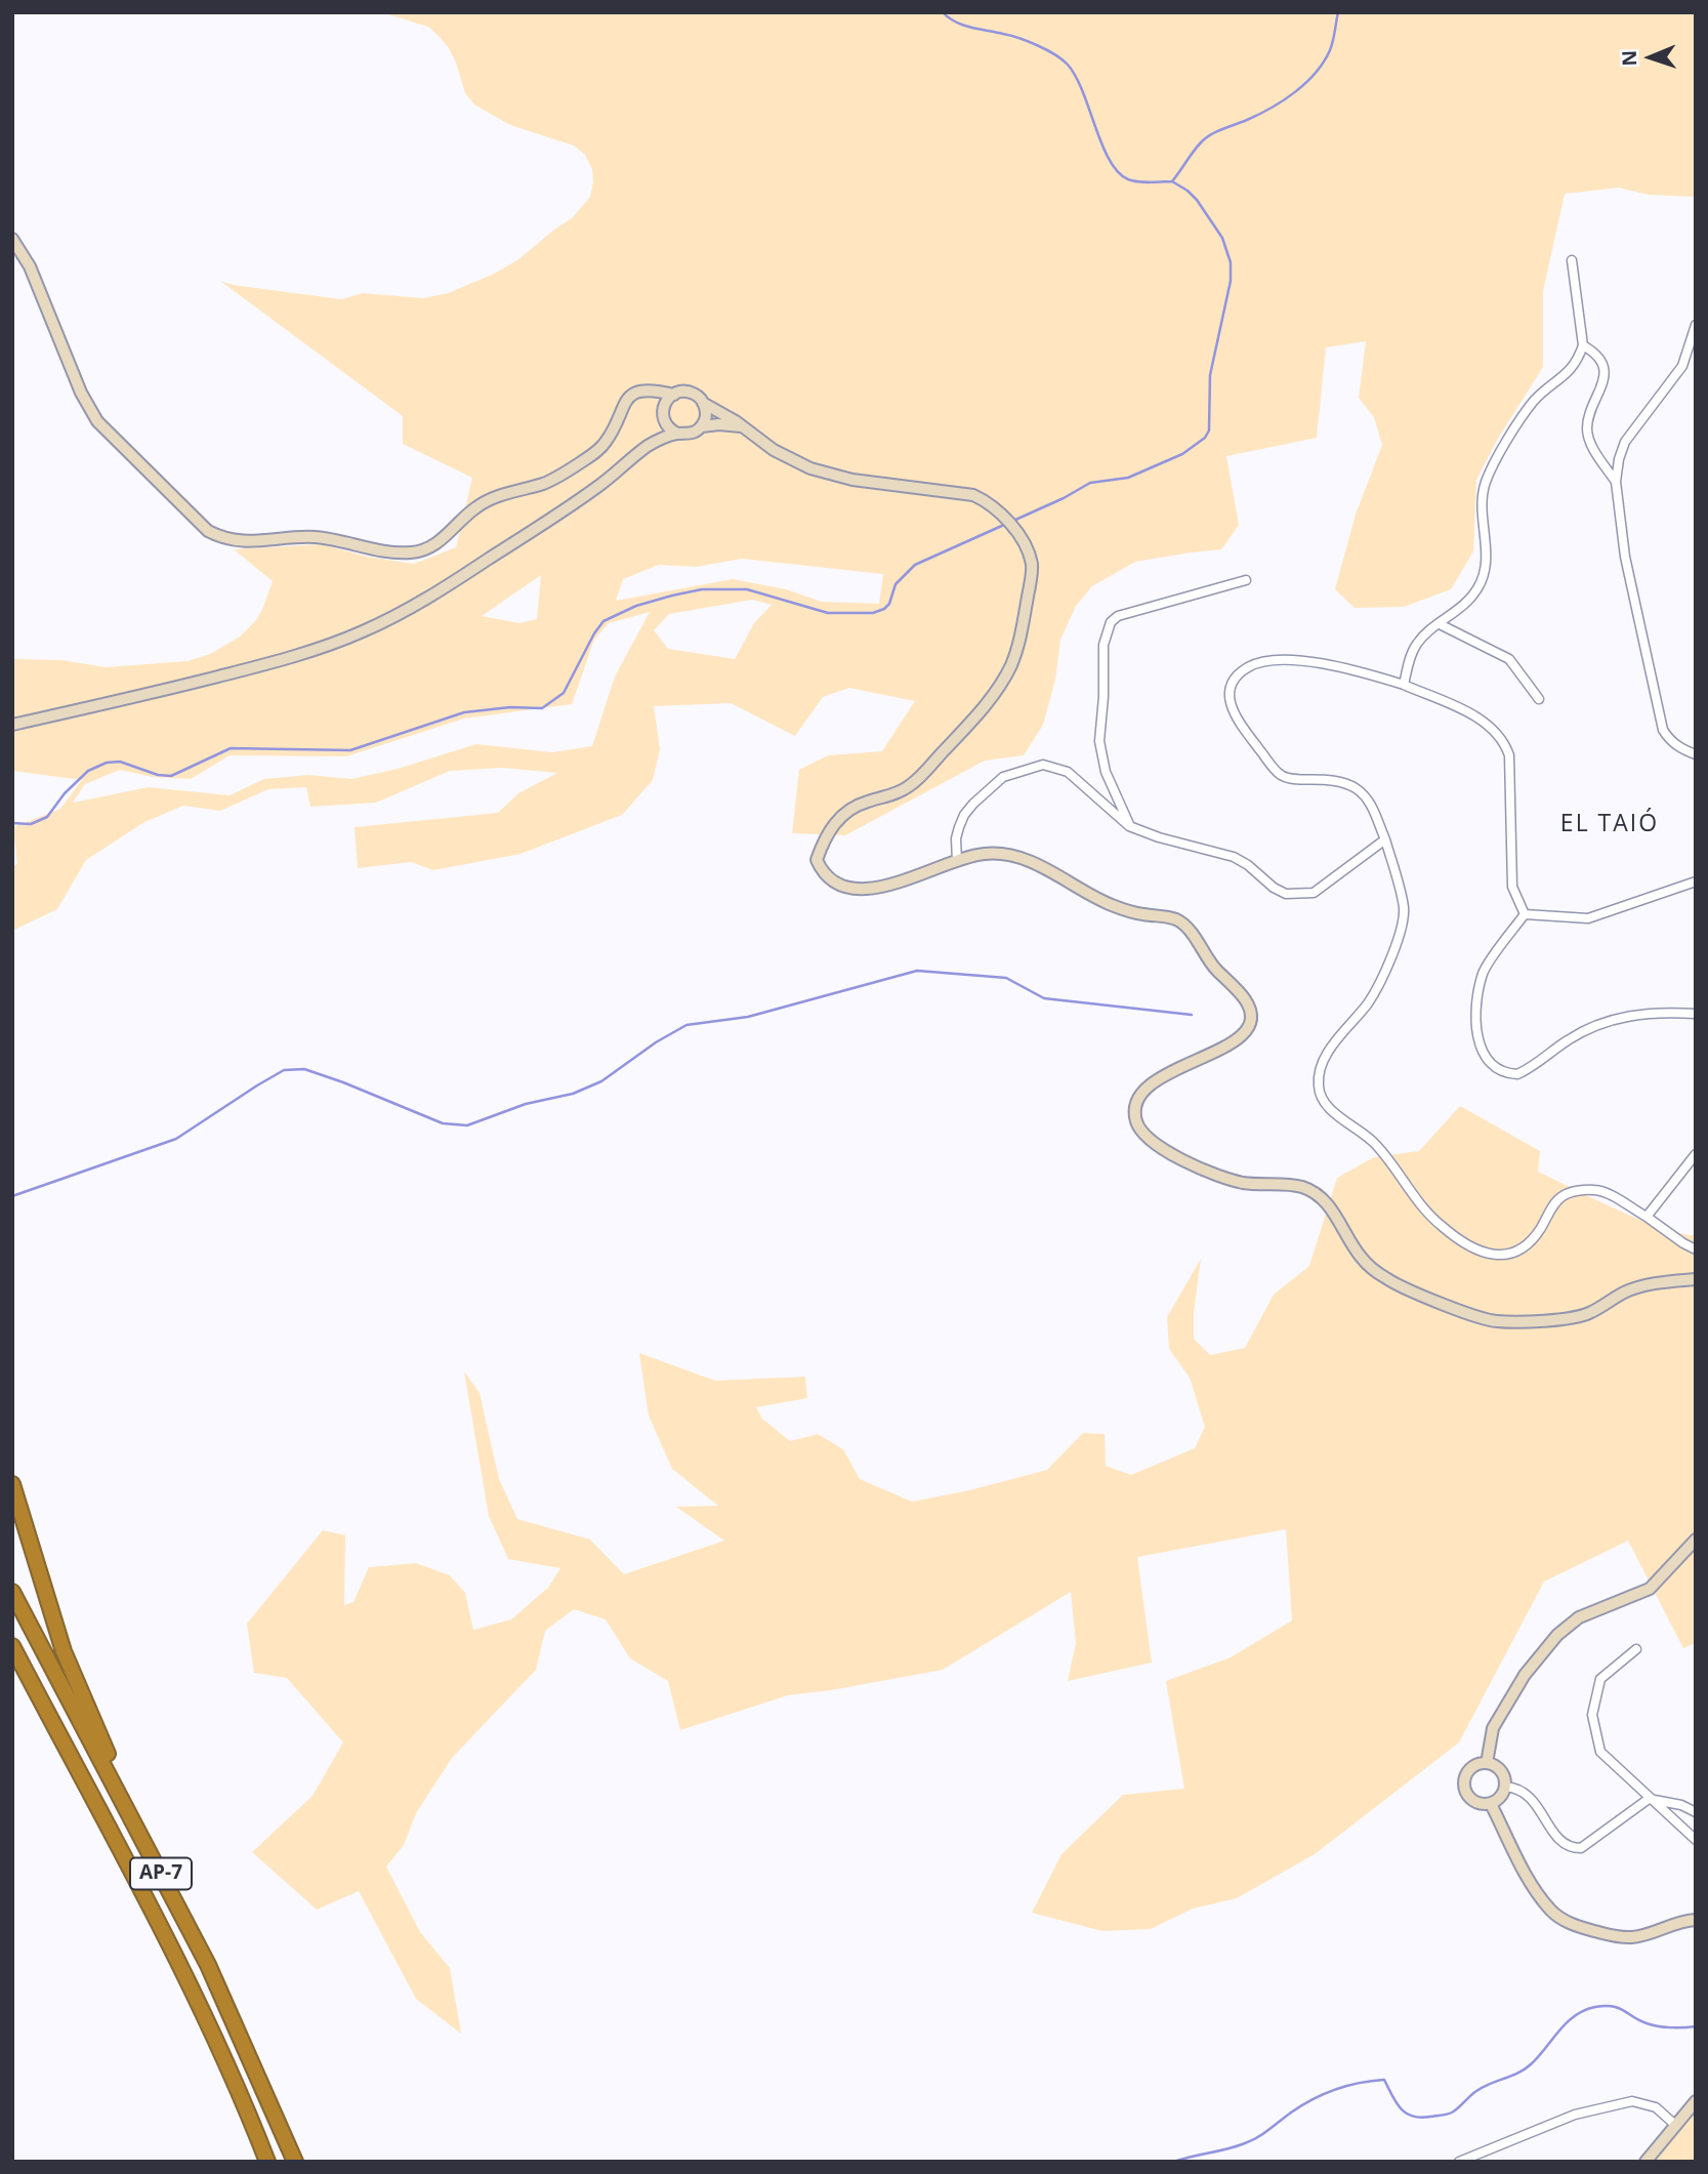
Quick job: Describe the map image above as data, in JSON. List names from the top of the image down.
{
  "streets": {
    "highway": ["AP-7"]
  },
  "districts": ["EL TAIÓ"],
  "north": "left"
}
